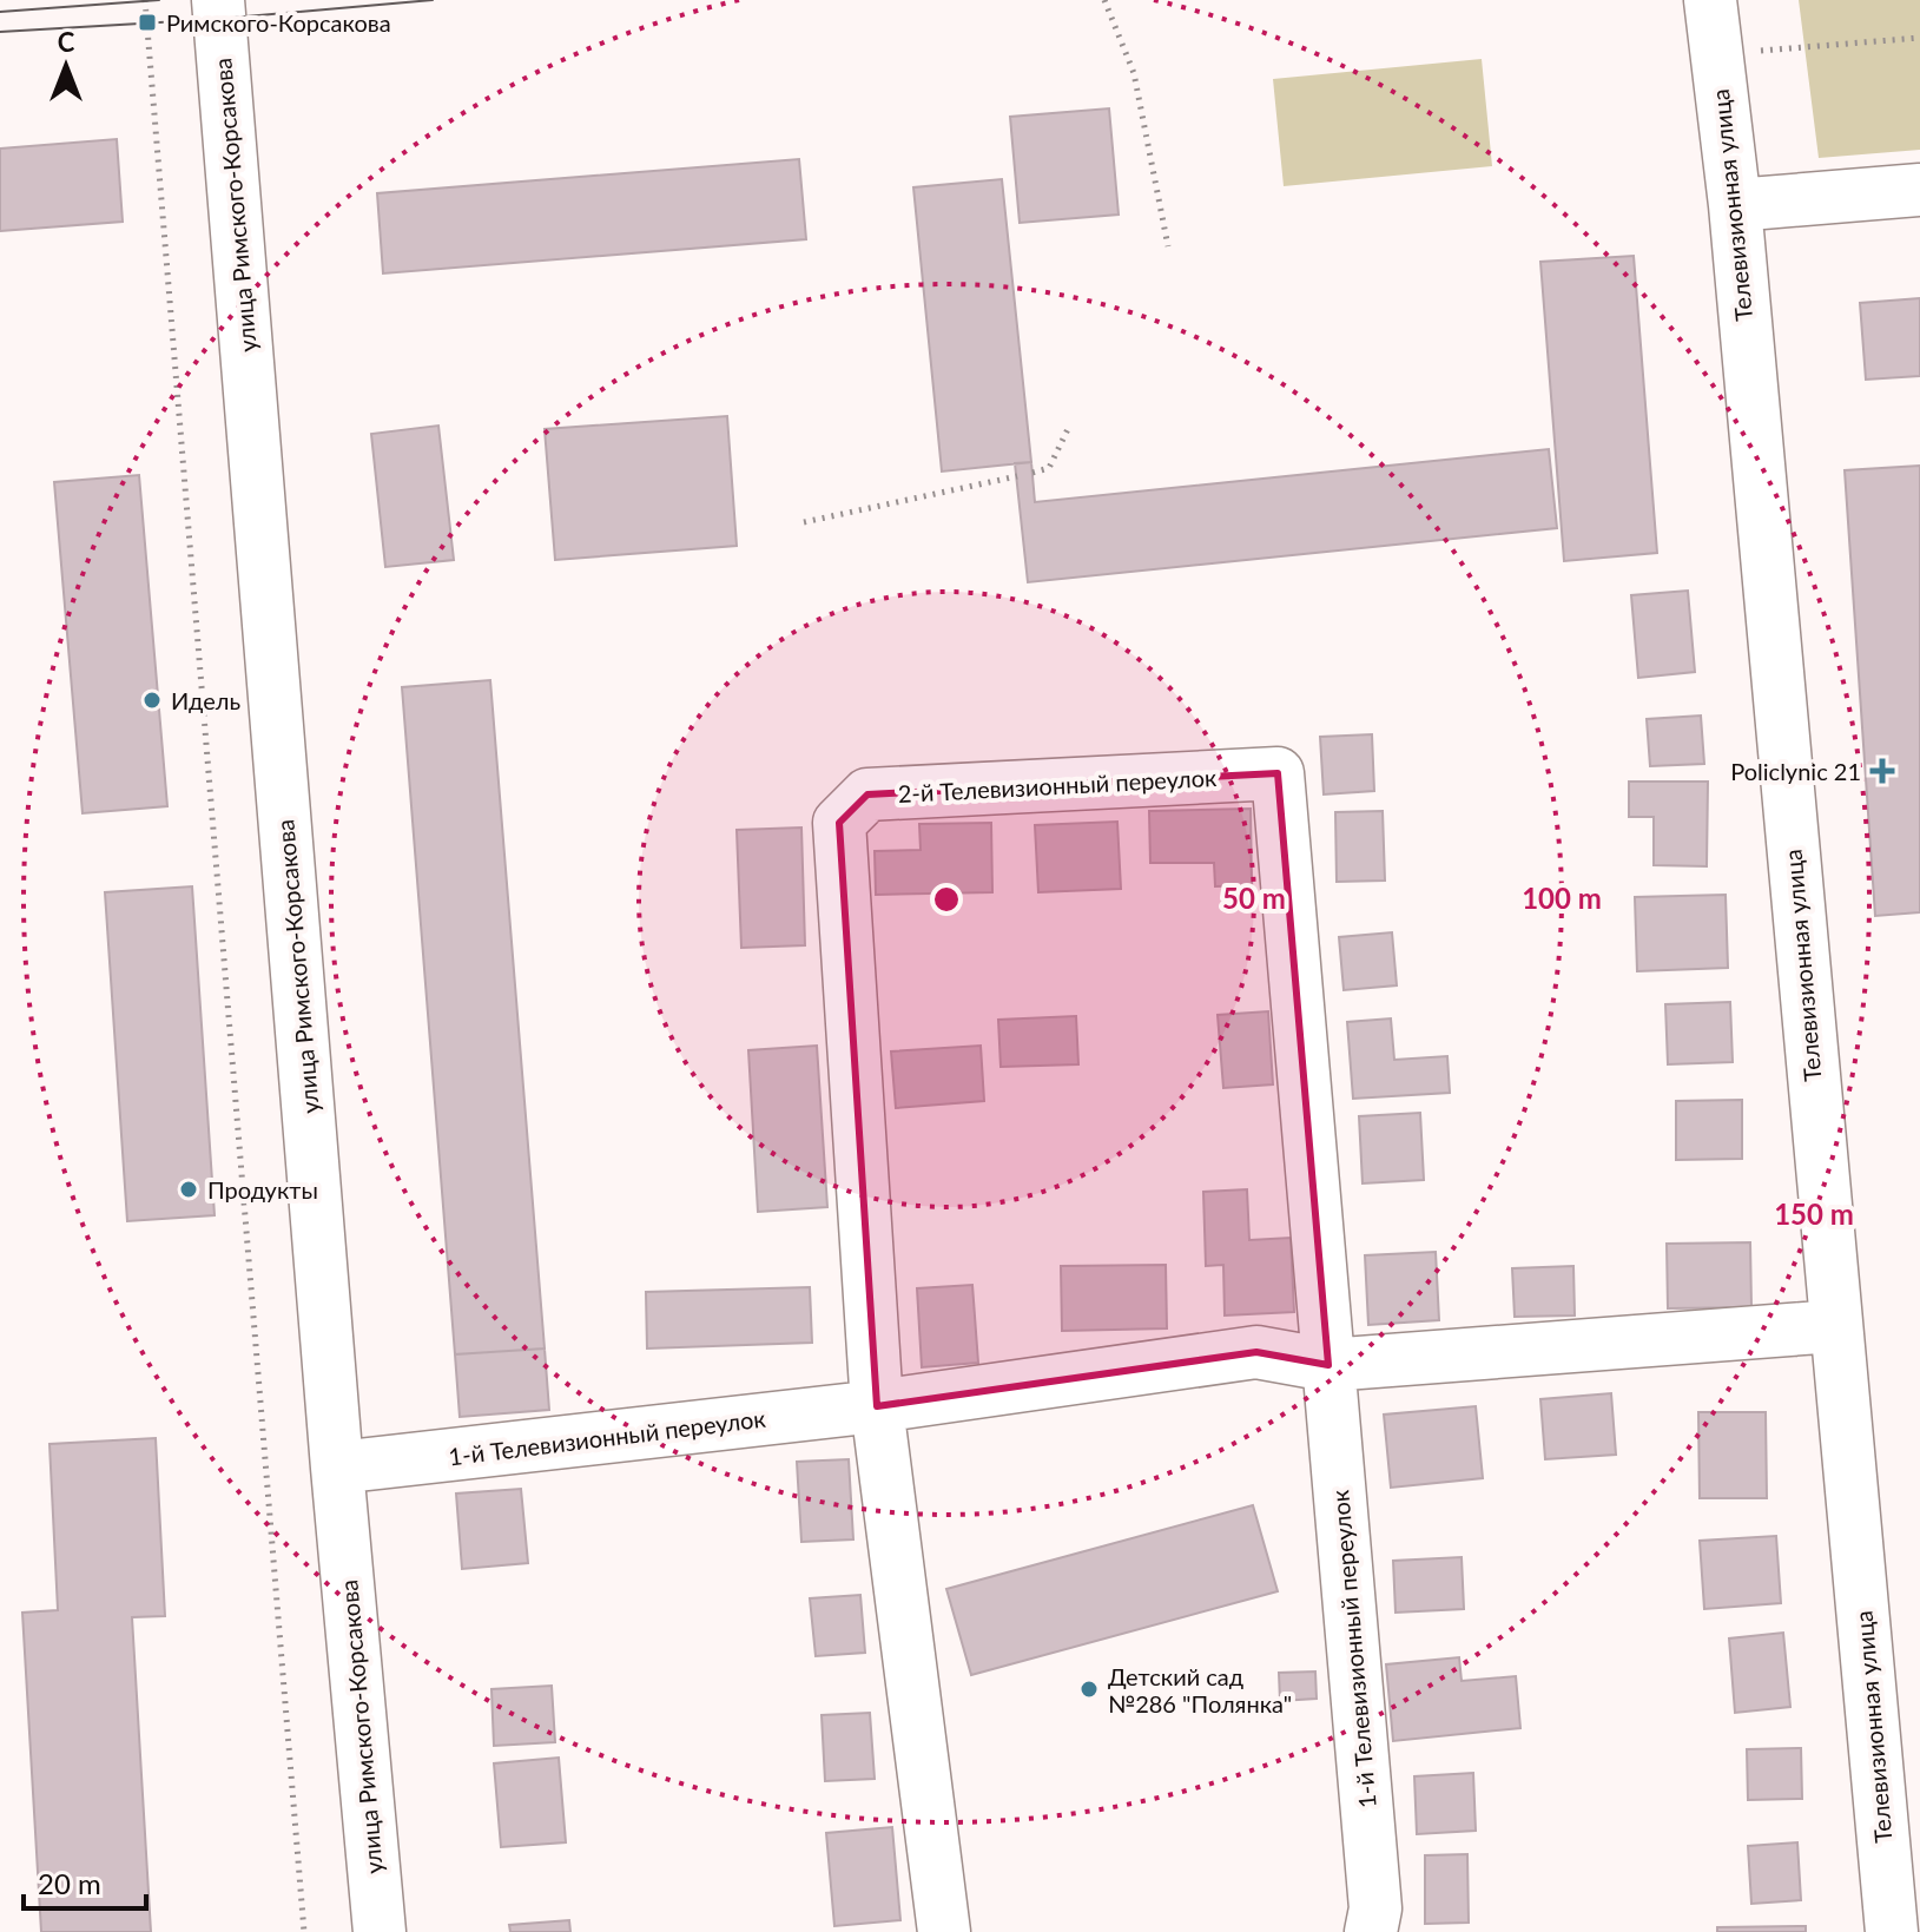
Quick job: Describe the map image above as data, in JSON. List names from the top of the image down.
{
  "streets": {
    "street": [
      "улица Римского-Корсакова",
      "Телевизионная улица",
      "2-й Телевизионный переулок",
      "1-й Телевизионный переулок"
    ]
  },
  "crossings": [
    ["улица Римского-Корсакова", "1-й Телевизионный переулок"],
    ["Телевизионная улица", "1-й Телевизионный переулок"],
    ["2-й Телевизионный переулок", "1-й Телевизионный переулок"]
  ],
  "places": {
    "transit": ["Римского-Корсакова"],
    "other": ["Идель", "Продукты", "Детский сад №286 \"Полянка\""],
    "health": ["Policlynic 21"]
  },
  "scale_bar": "20 m",
  "north": "top",
  "rings": ["50 m", "100 m", "150 m"]
}
